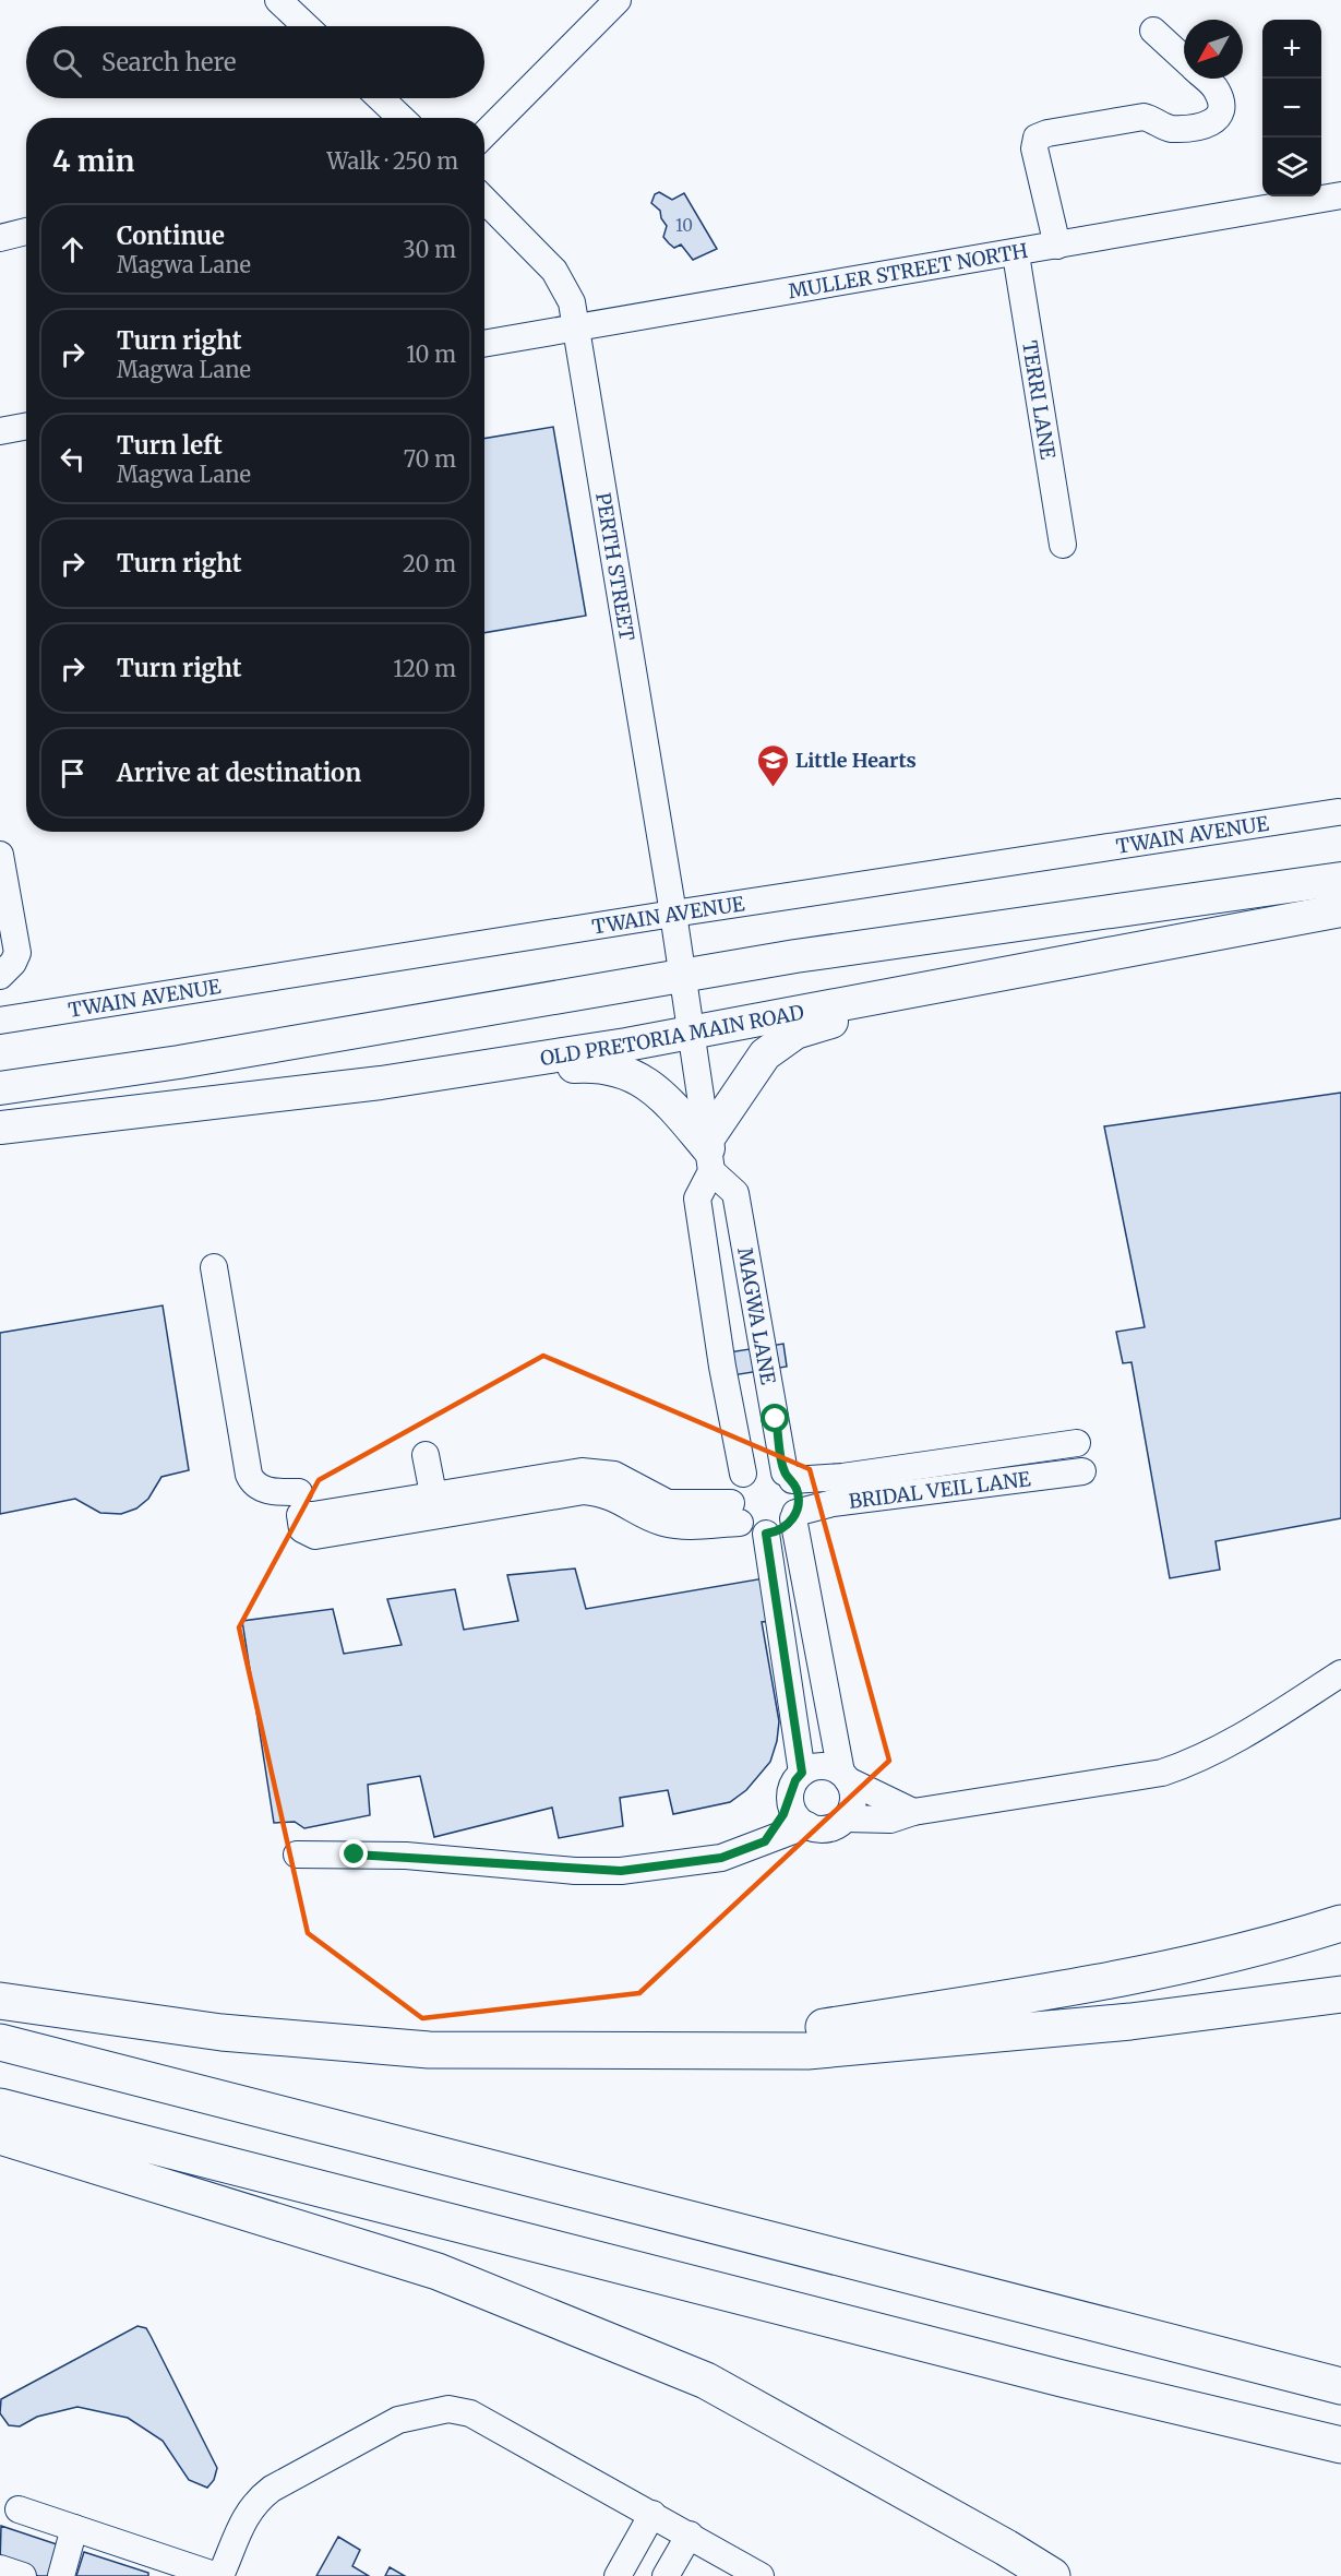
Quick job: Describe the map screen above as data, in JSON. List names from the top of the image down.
{
  "streets": {
    "main road": ["OLD PRETORIA MAIN ROAD"],
    "street": [
      "MULLER STREET NORTH",
      "TERRI LANE",
      "PERTH STREET",
      "TWAIN AVENUE",
      "MAGWA LANE",
      "BRIDAL VEIL LANE"
    ]
  },
  "crossings": [
    ["MULLER STREET NORTH", "TERRI LANE"],
    ["MULLER STREET NORTH", "PERTH STREET"],
    ["PERTH STREET", "TWAIN AVENUE"],
    ["PERTH STREET", "OLD PRETORIA MAIN ROAD"],
    ["MAGWA LANE", "BRIDAL VEIL LANE"]
  ],
  "places": {
    "school or university": ["Little Hearts"]
  },
  "house_numbers": ["10"],
  "north": "bottom left",
  "page": {
    "map_buttons": ["+", "−"],
    "search": "Search here",
    "heading": ["4 min", "Walk · 250 m"],
    "list": [
      ["Continue", "Magwa Lane", "30 m"],
      ["Turn right", "Magwa Lane", "10 m"],
      ["Turn left", "Magwa Lane", "70 m"],
      ["Turn right", "20 m"],
      ["Turn right", "120 m"],
      "Arrive at destination"
    ]
  }
}
